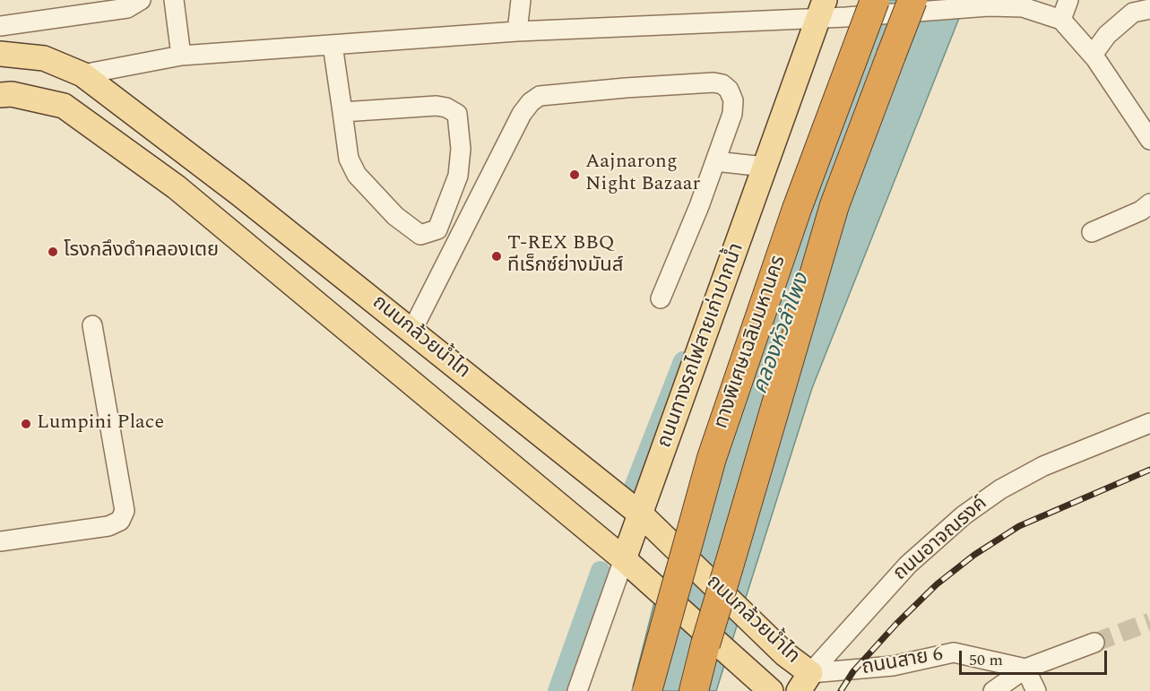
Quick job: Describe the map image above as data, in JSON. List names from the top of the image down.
{
  "streets": {
    "highway": ["ทางพิเศษเฉลิมมหานคร"],
    "main road": ["ถนนกล้วยน้ำไท", "ถนนทางรถไฟสายเก่าปากน้ำ"],
    "street": ["ถนนอาจณรงค์", "ถนนสาย 6"]
  },
  "crossings": [
    ["ถนนกล้วยน้ำไท", "ถนนทางรถไฟสายเก่าปากน้ำ"],
    ["ถนนกล้วยน้ำไท", "ถนนอาจณรงค์"],
    ["ถนนกล้วยน้ำไท", "ถนนสาย 6"],
    ["ถนนอาจณรงค์", "ถนนสาย 6"]
  ],
  "water": ["คลองหัวลำโพง"],
  "places": [
    "Aajnarong Night Bazaar",
    "โรงกลึงดำคลองเตย",
    "T-REX BBQ ทีเร็กซ์ย่างมันส์",
    "Lumpini Place"
  ],
  "scale_bar": "50 m"
}
